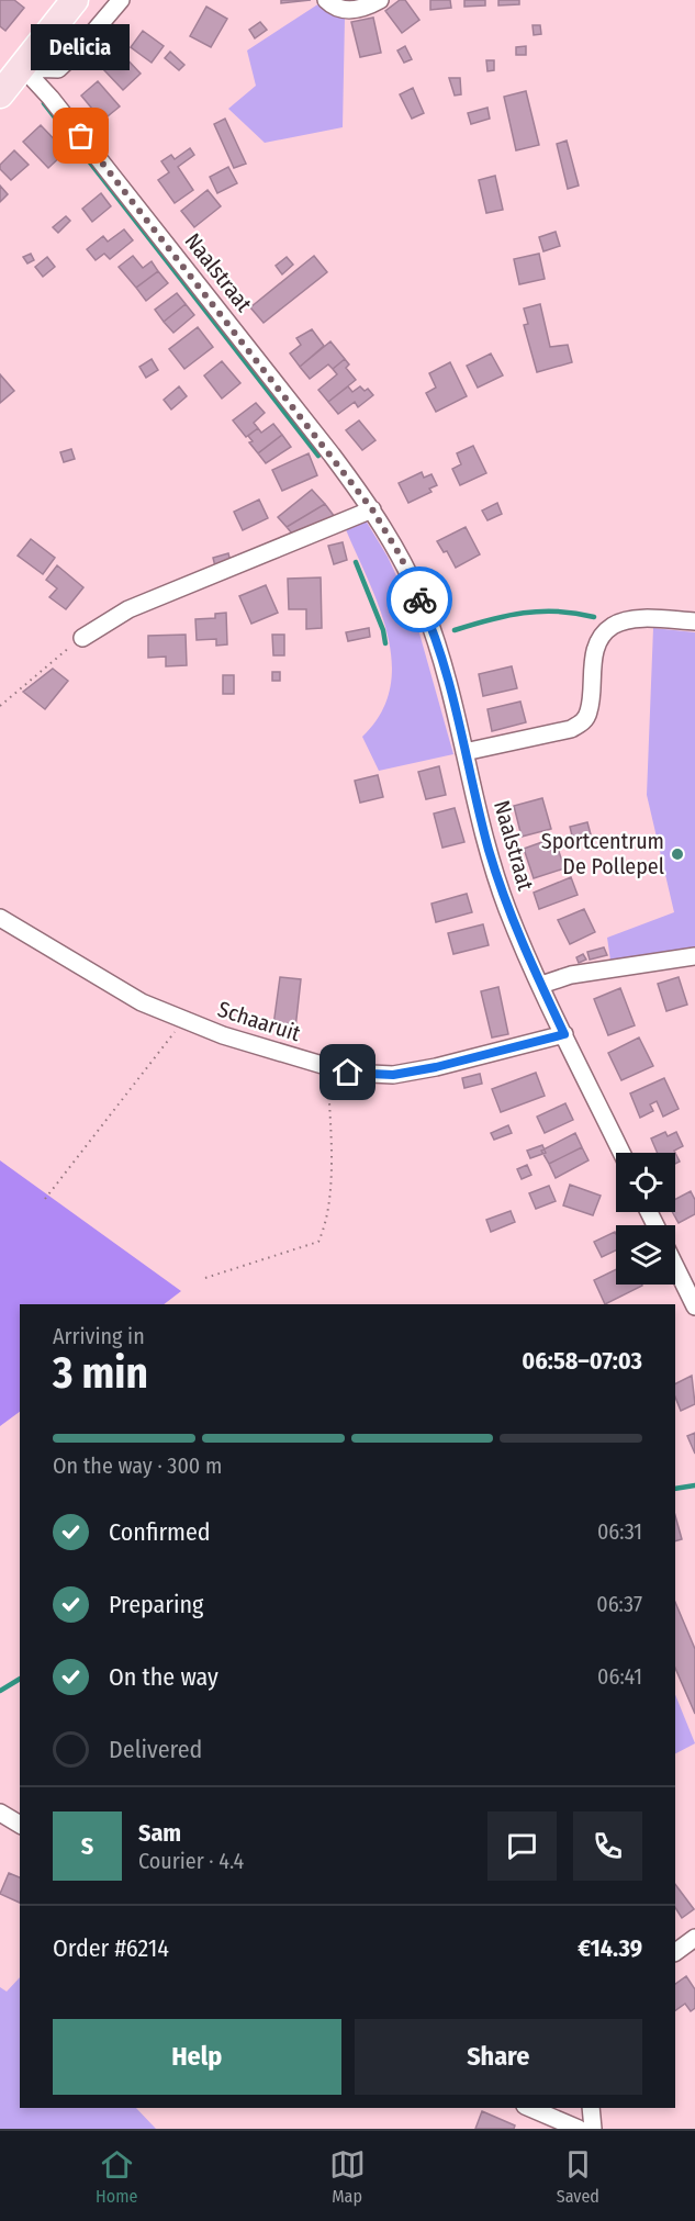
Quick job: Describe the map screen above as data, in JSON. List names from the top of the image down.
{
  "streets": {
    "street": ["Naalstraat", "Schaaruit"]
  },
  "crossings": [
    ["Naalstraat", "Schaaruit"]
  ],
  "places": ["Delicia", "Sportcentrum De Pollepel"],
  "page": {
    "bubble": "Delicia",
    "heading": ["3 min", "Arriving in", "06:58–07:03"],
    "panel": [
      "Sam",
      "Courier · 4.4",
      "Order #6214",
      "€14.39"
    ],
    "bar": "On the way · 300 m",
    "list": [
      ["Confirmed", "06:31"],
      ["Preparing", "06:37"],
      ["On the way", "06:41"],
      "Delivered"
    ],
    "round": "S",
    "buttons": ["Help", "Share"],
    "tabs": ["Home", "Map", "Saved"]
  }
}
